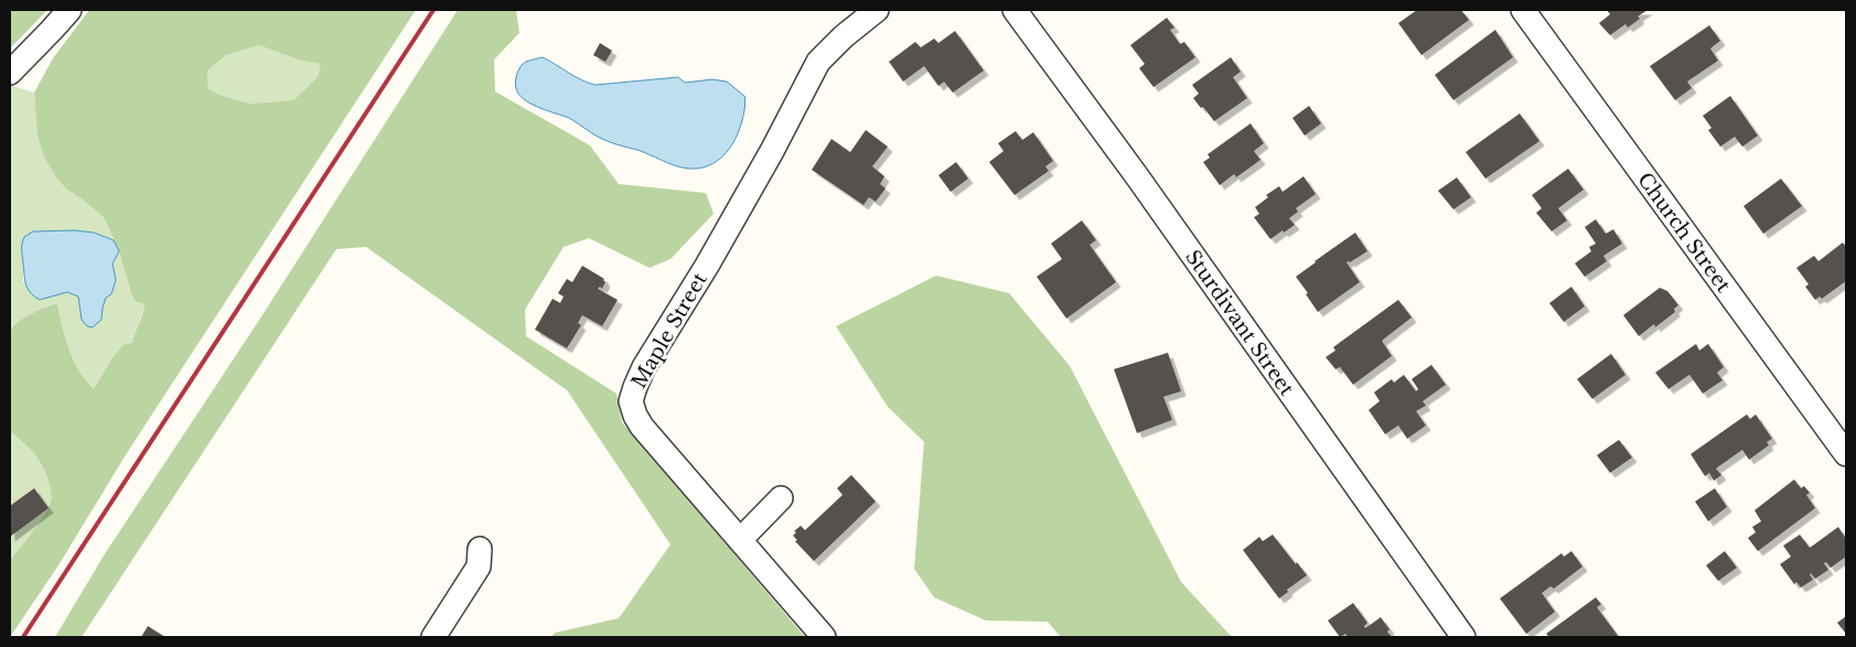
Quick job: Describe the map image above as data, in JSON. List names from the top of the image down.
{
  "streets": {
    "street": ["Church Street", "Sturdivant Street", "Maple Street"]
  }
}
